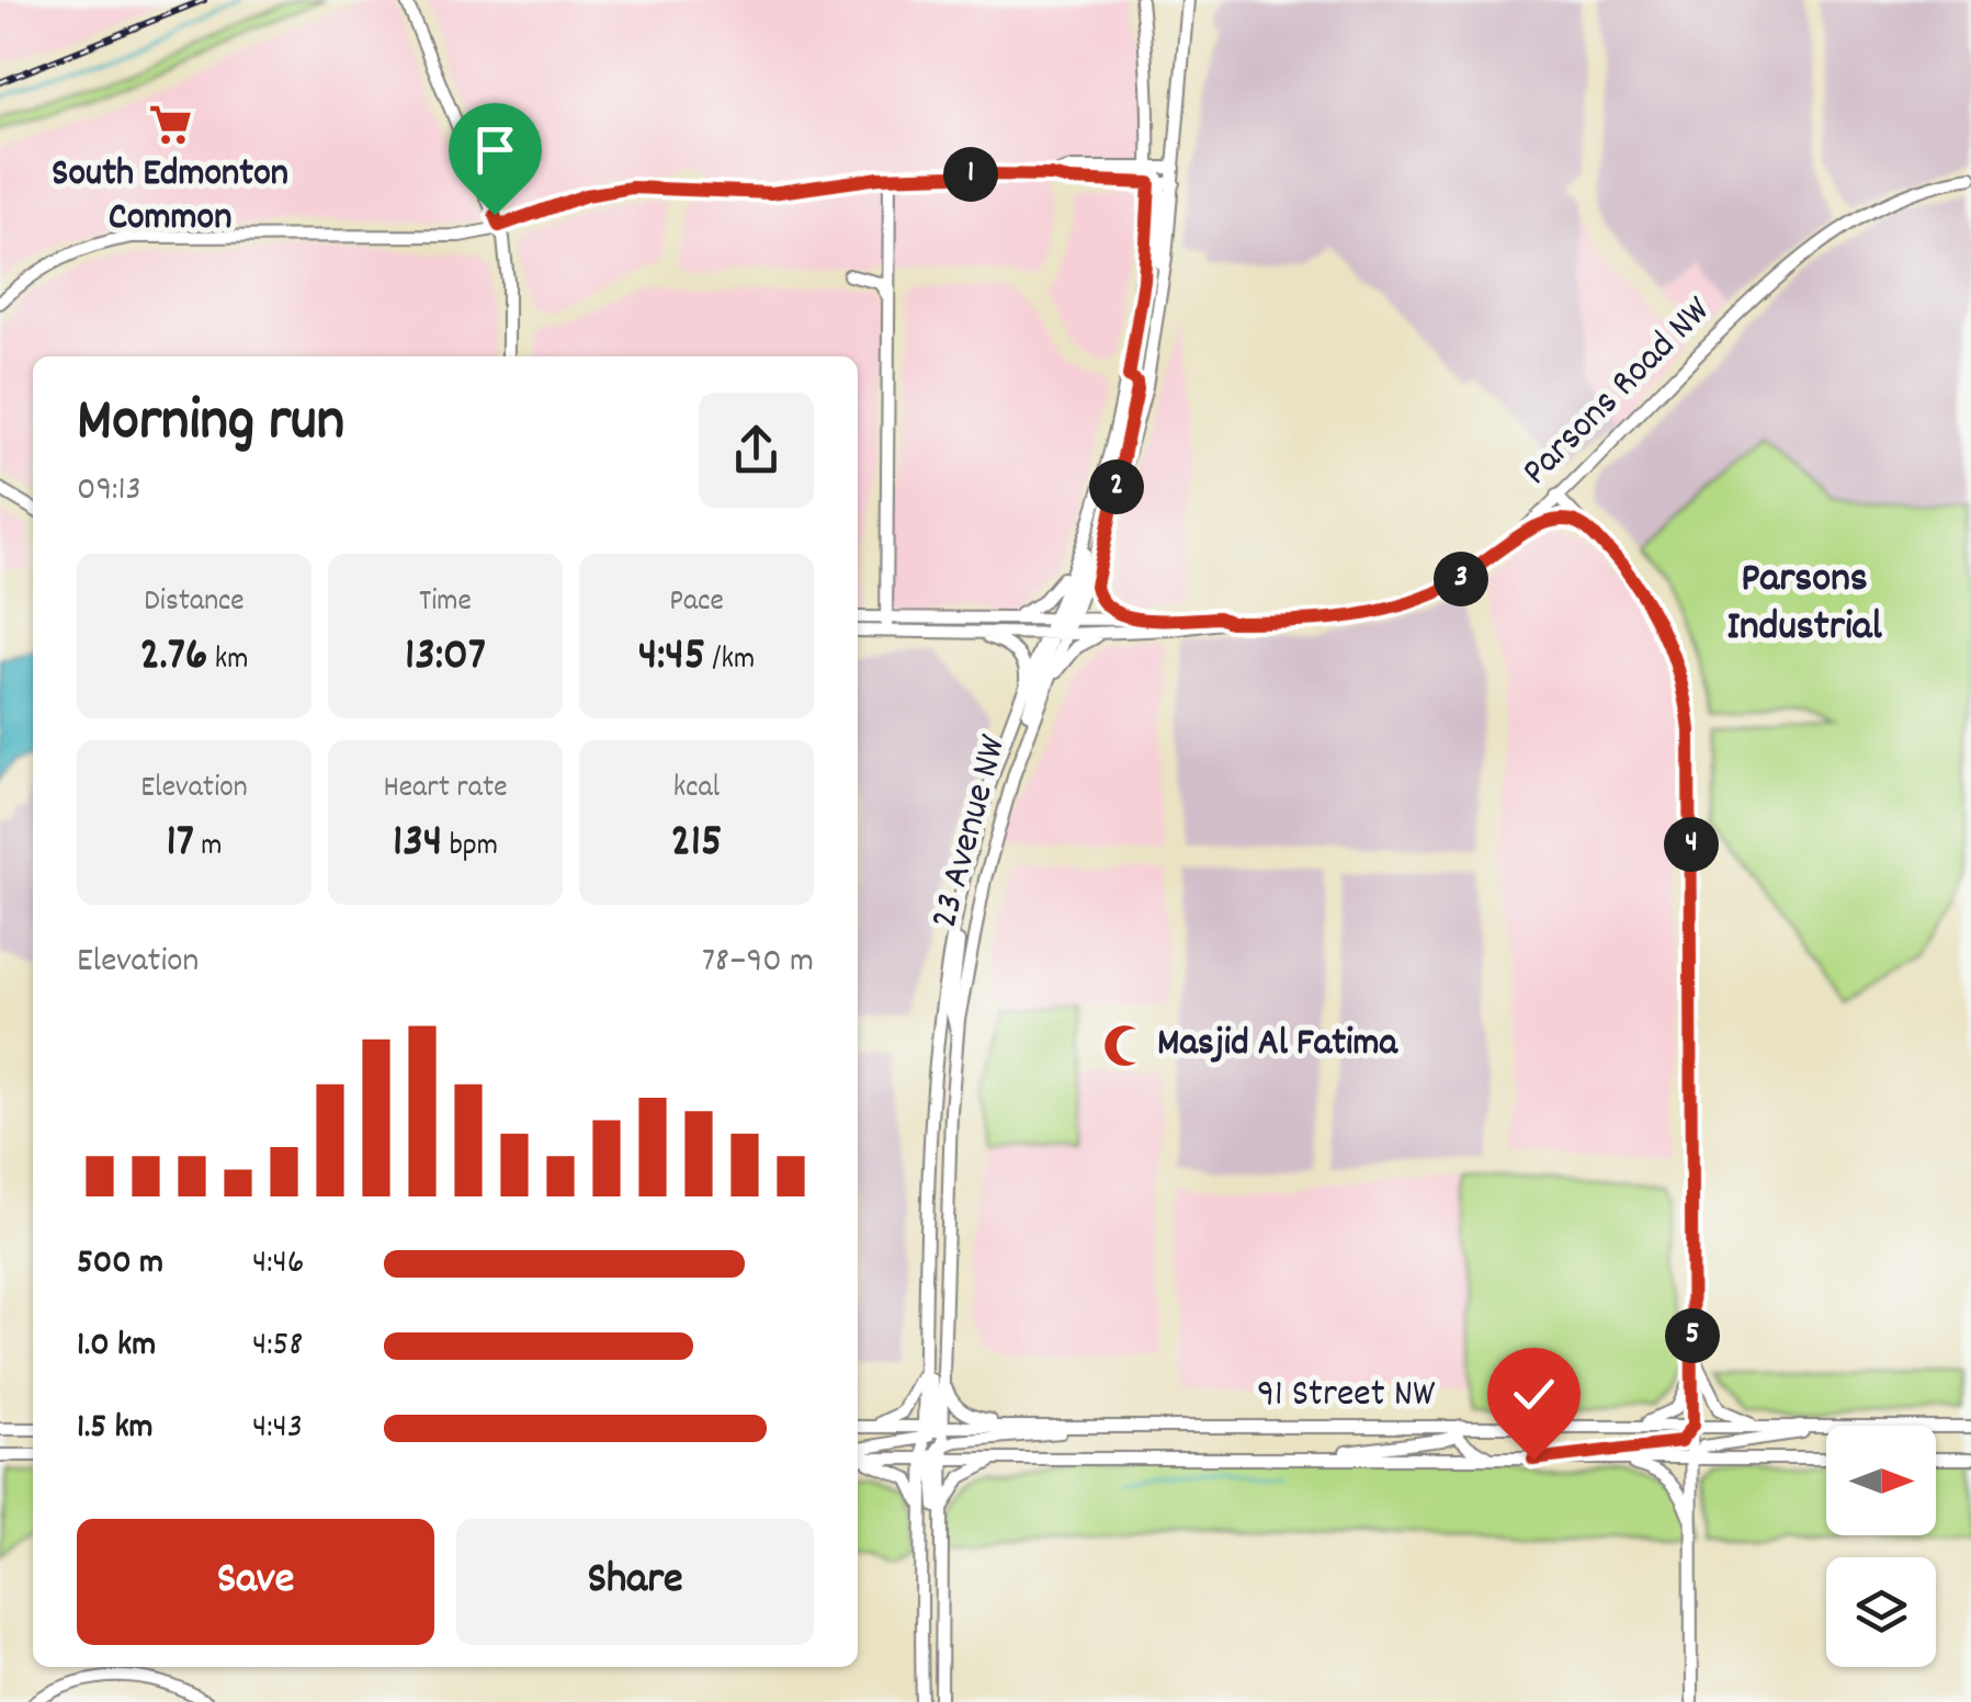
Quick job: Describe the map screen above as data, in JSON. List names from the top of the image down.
{
  "streets": {
    "main road": ["Parsons Road NW", "23 Avenue NW", "91 Street NW"]
  },
  "crossings": [
    ["Parsons Road NW", "23 Avenue NW"],
    ["23 Avenue NW", "91 Street NW"]
  ],
  "districts": ["Parsons Industrial"],
  "places": {
    "supermarket": ["South Edmonton Common"],
    "mosque": ["Masjid Al Fatima"]
  },
  "north": "right",
  "page": {
    "pins": [
      "1",
      "2",
      "3",
      "4",
      "5"
    ],
    "heading": ["Morning run", "09:13"],
    "stats": [
      ["Distance", "2.76 km"],
      ["Time", "13:07"],
      ["Pace", "4:45 /km"],
      ["Elevation", "17 m"],
      ["Heart rate", "134 bpm"],
      ["kcal", "215"]
    ],
    "chart": ["Elevation", "78–90 m"],
    "list": [
      {
        "name": "500 m",
        "note": "4:46"
      },
      {
        "name": "1.0 km",
        "note": "4:58"
      },
      {
        "name": "1.5 km",
        "note": "4:43"
      }
    ],
    "buttons": ["Save", "Share"]
  }
}
